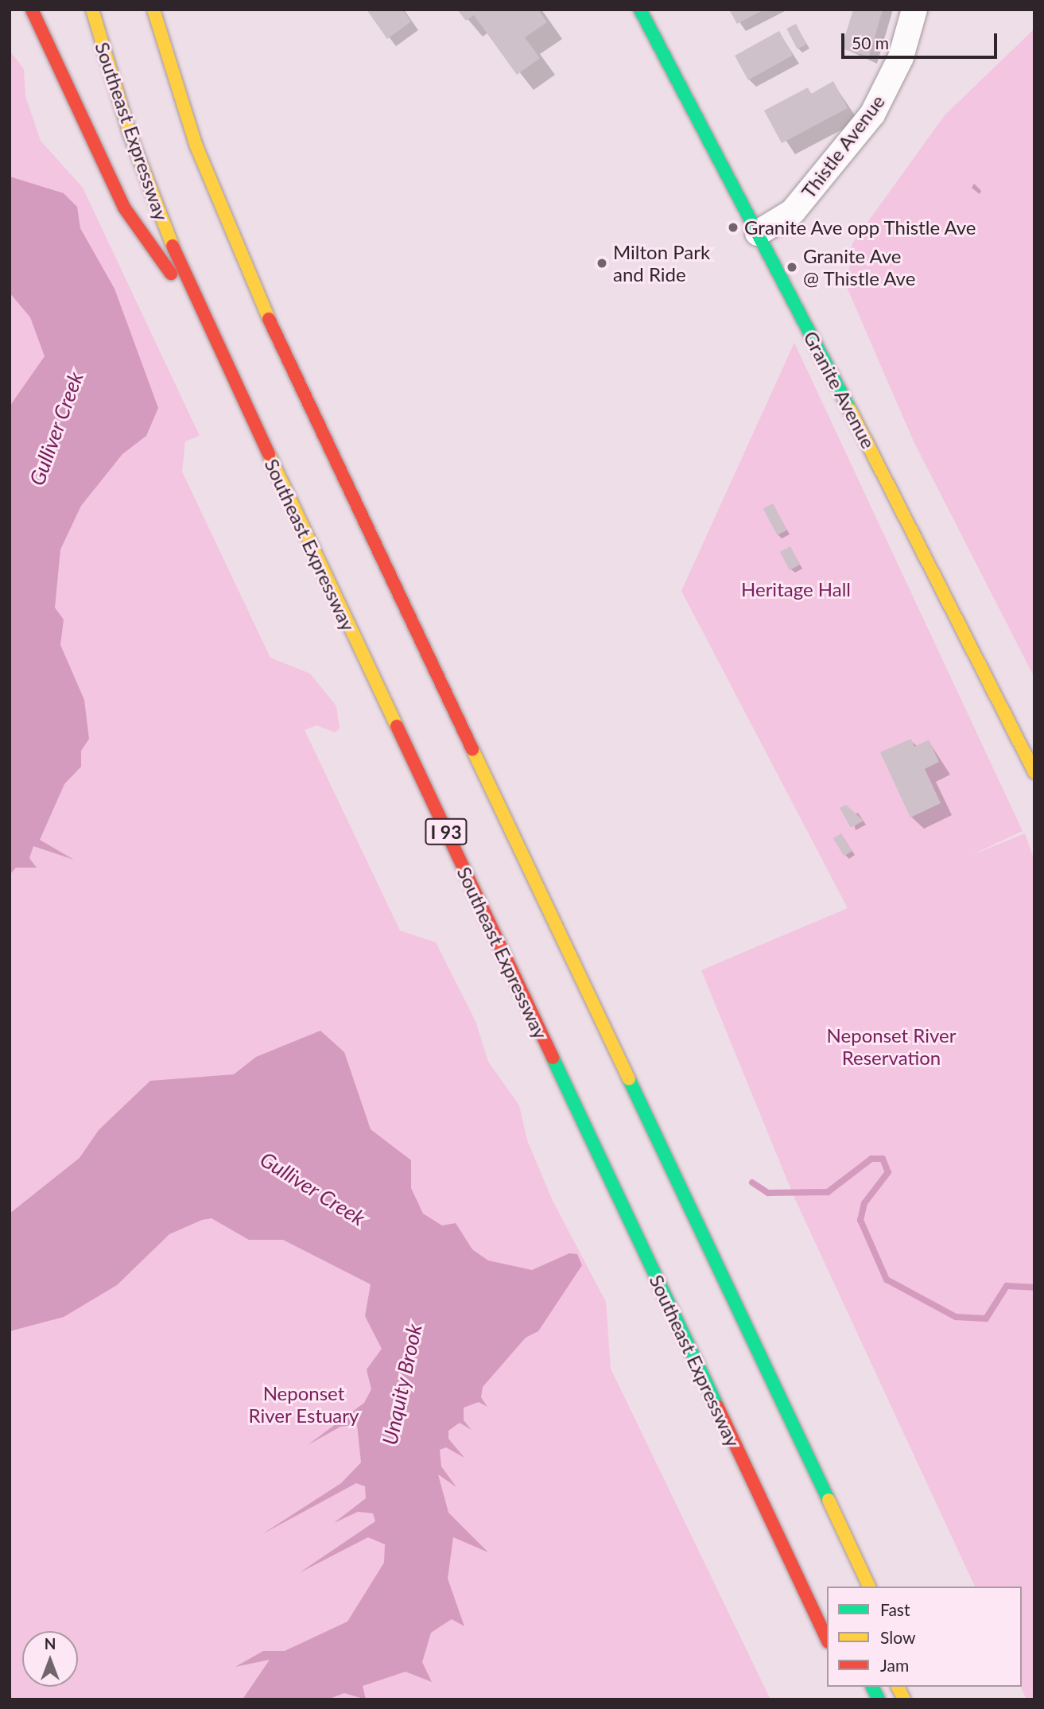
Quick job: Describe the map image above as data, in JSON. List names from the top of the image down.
{
  "streets": {
    "main road": ["Southeast Expressway", "Granite Avenue", "I 93"],
    "street": ["Thistle Avenue"]
  },
  "crossings": [
    ["Thistle Avenue", "Granite Avenue"]
  ],
  "water": ["Gulliver Creek", "Unquity Brook"],
  "parks": ["Heritage Hall", "Neponset River Reservation", "Neponset River Estuary"],
  "places": ["Granite Ave opp Thistle Ave", "Milton Park and Ride", "Granite Ave @ Thistle Ave"],
  "legend": ["Fast", "Slow", "Jam"],
  "scale_bar": "50 m",
  "north": "top"
}
